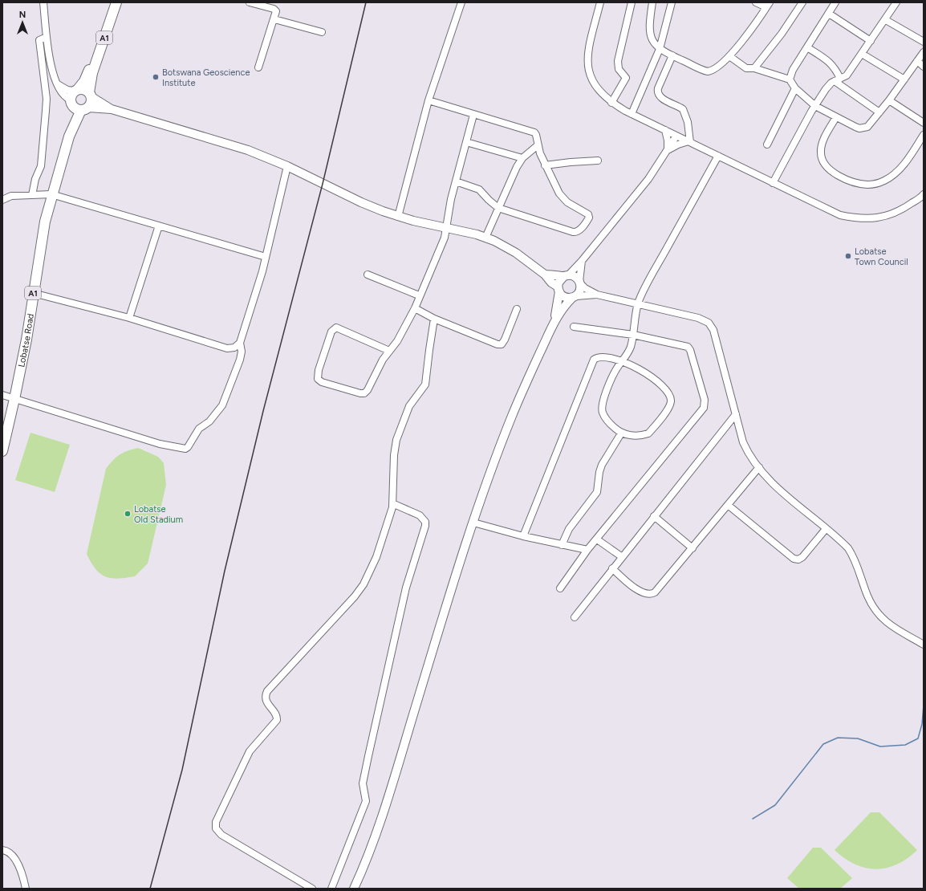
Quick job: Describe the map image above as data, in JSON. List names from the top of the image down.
{
  "streets": {
    "highway": ["A1", "Lobatse Road"]
  },
  "crossings": [
    ["A1", "Lobatse Road"]
  ],
  "places": ["Botswana Geoscience Institute", "Lobatse Town Council", "Lobatse Old Stadium"],
  "north": "top"
}
